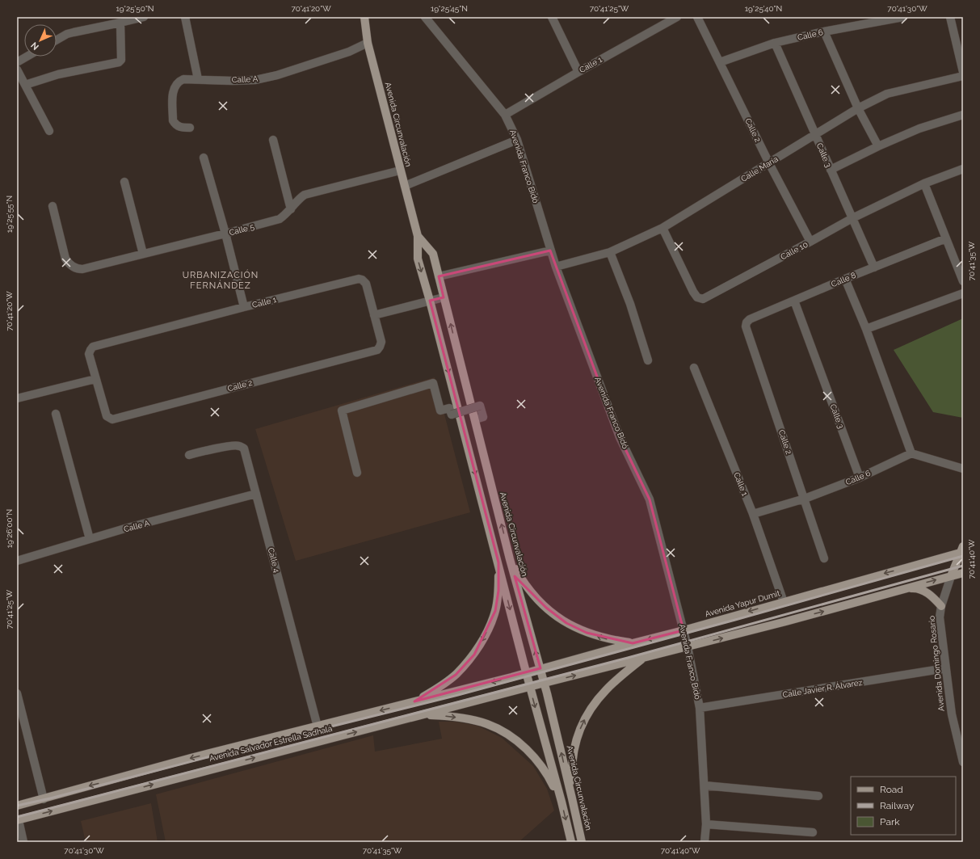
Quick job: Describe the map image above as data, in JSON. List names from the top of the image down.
{
  "streets": {
    "main road": [
      "Avenida Circunvalación",
      "Avenida Yapur Dumit",
      "Avenida Domingo Rosario",
      "Avenida Salvador Estrella Sadhalá"
    ],
    "street": [
      "Calle 6",
      "Calle 1",
      "Calle A",
      "Calle 2",
      "Calle 3",
      "Avenida Franco Bidó",
      "Calle María",
      "Calle 5",
      "Calle 10",
      "Calle 8",
      "Calle 4",
      "Calle Javier R. Álvarez"
    ]
  },
  "crossings": [
    ["Calle 6", "Calle 1"],
    ["Calle 6", "Calle 2"],
    ["Calle 6", "Calle 3"],
    ["Calle 1", "Calle 2"],
    ["Calle 1", "Avenida Franco Bidó"],
    ["Calle 1", "Avenida Yapur Dumit"],
    ["Calle A", "Avenida Circunvalación"],
    ["Calle A", "Calle 4"],
    ["Avenida Circunvalación", "Calle 5"],
    ["Avenida Circunvalación", "Avenida Yapur Dumit"],
    ["Avenida Circunvalación", "Avenida Salvador Estrella Sadhalá"],
    ["Calle 2", "Calle María"],
    ["Calle 2", "Calle 10"],
    ["Calle 2", "Calle 8"],
    ["Calle 3", "Calle María"],
    ["Calle 3", "Calle 10"],
    ["Calle 3", "Calle 8"],
    ["Avenida Franco Bidó", "Calle María"],
    ["Avenida Franco Bidó", "Avenida Yapur Dumit"],
    ["Avenida Franco Bidó", "Calle Javier R. Álvarez"],
    ["Calle María", "Calle 10"],
    ["Calle 4", "Avenida Salvador Estrella Sadhalá"],
    ["Avenida Yapur Dumit", "Avenida Domingo Rosario"],
    ["Avenida Yapur Dumit", "Avenida Salvador Estrella Sadhalá"],
    ["Avenida Domingo Rosario", "Calle Javier R. Álvarez"]
  ],
  "districts": ["URBANIZACIÓN FERNÁNDEZ"],
  "legend": ["Road", "Railway", "Park"],
  "north": "bottom left",
  "coordinates": [
    "19°25'50\"N",
    "70°41'20\"W",
    "19°25'45\"N",
    "70°41'25\"W",
    "19°25'40\"N",
    "70°41'30\"W",
    "19°25'55\"N",
    "70°41'35\"W",
    "19°26'00\"N",
    "70°41'40\"W"
  ]
}
